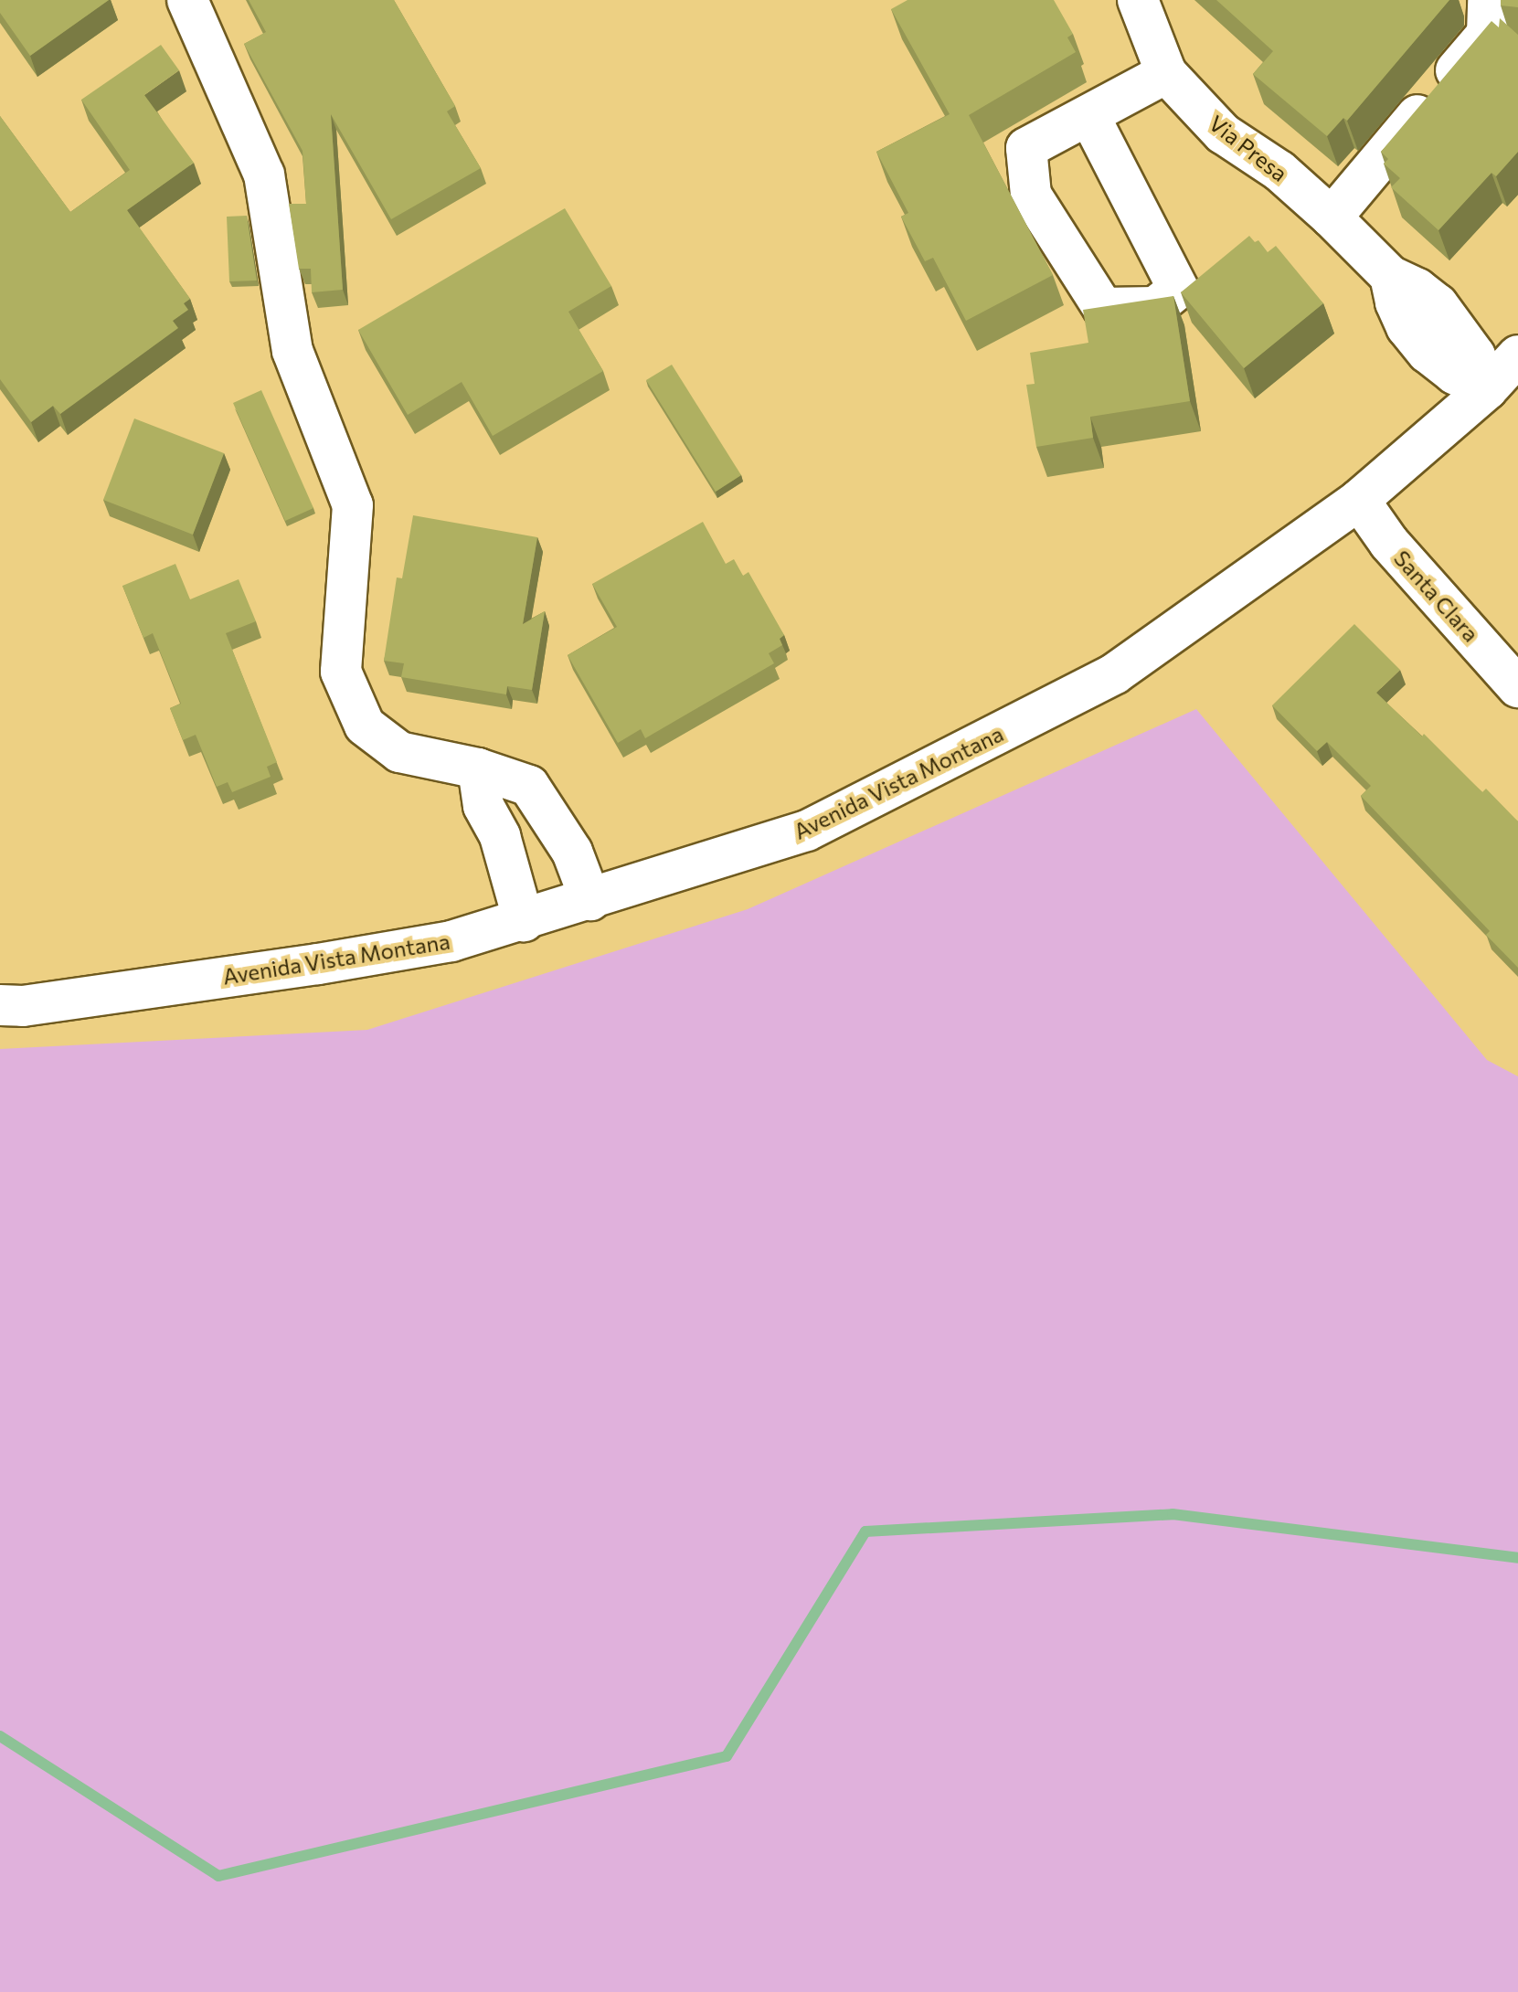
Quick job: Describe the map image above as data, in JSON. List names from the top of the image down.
{
  "streets": {
    "street": ["Via Presa", "Santa Clara", "Avenida Vista Montana"]
  },
  "crossings": [
    ["Via Presa", "Avenida Vista Montana"],
    ["Santa Clara", "Avenida Vista Montana"]
  ]
}
